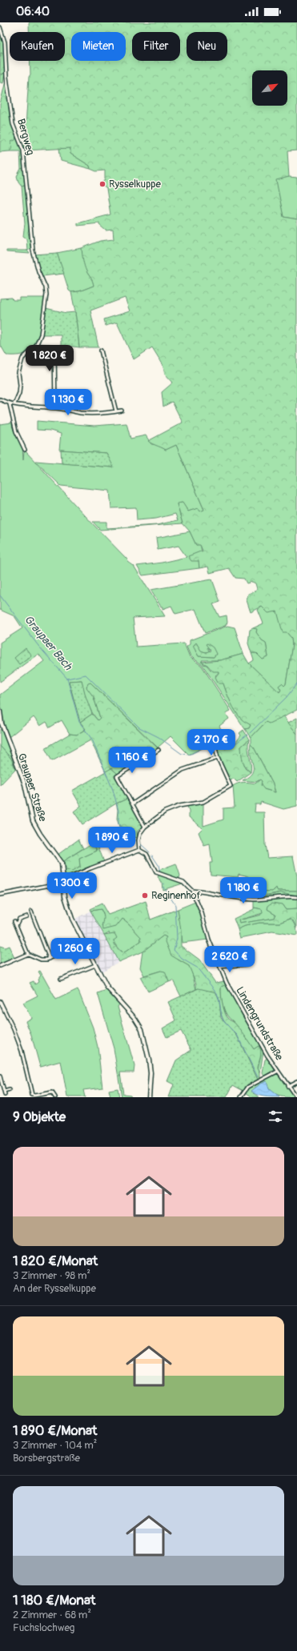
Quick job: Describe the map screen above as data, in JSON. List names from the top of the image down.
{
  "streets": {
    "street": ["Bergweg", "Graupaer Straße", "Lindengrundstraße"]
  },
  "water": ["Graupaer Bach"],
  "places": ["Rysselkuppe", "Reginenhof"],
  "north": "top right",
  "page": {
    "status": "06:40",
    "chip": [
      "Kaufen",
      "Mieten",
      "Filter",
      "Neu"
    ],
    "price": [
      "1 820 €",
      "1 130 €",
      "2 170 €",
      "1 160 €",
      "1 890 €",
      "1 300 €",
      "1 180 €",
      "1 260 €",
      "2 620 €"
    ],
    "heading": "9 Objekte",
    "list": [
      {
        "name": "1 820 €/Monat",
        "note": "3 Zimmer · 98 m² · An der Rysselkuppe"
      },
      {
        "name": "1 890 €/Monat",
        "note": "3 Zimmer · 104 m² · Borsbergstraße"
      },
      {
        "name": "1 180 €/Monat",
        "note": "2 Zimmer · 68 m² · Fuchslochweg"
      }
    ]
  }
}
